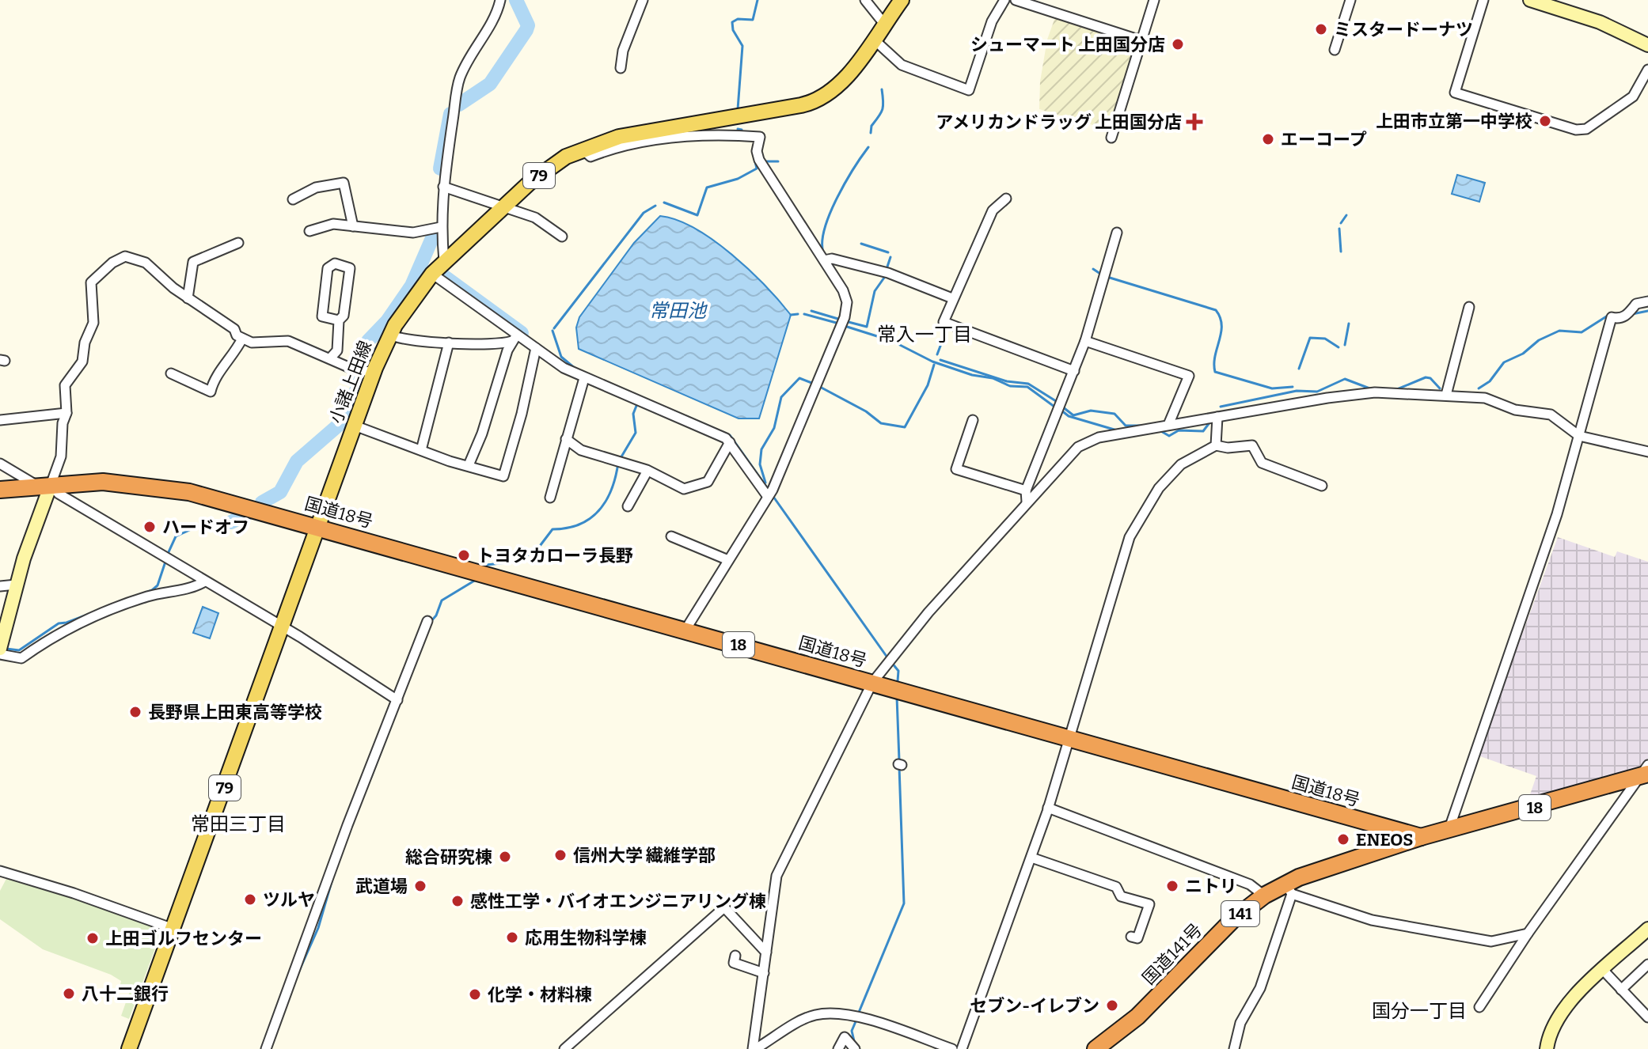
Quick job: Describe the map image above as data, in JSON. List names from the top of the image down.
{
  "streets": {
    "highway": [
      "国道18号",
      "18",
      "141",
      "国道141号"
    ],
    "main road": ["79", "小諸上田線"]
  },
  "crossings": [
    ["小諸上田線", "国道18号"],
    ["国道18号", "国道141号"]
  ],
  "districts": ["常入一丁目", "常田三丁目", "国分一丁目"],
  "water": ["常田池"],
  "places": {
    "other": [
      "ミスタードーナツ",
      "シューマート 上田国分店",
      "上田市立第一中学校",
      "エーコープ",
      "ハードオフ",
      "トヨタカローラ長野",
      "長野県上田東高等学校",
      "ENEOS",
      "信州大学 繊維学部",
      "総合研究棟",
      "武道場",
      "ニトリ",
      "ツルヤ",
      "感性工学・バイオエンジニアリング棟",
      "応用生物科学棟",
      "上田ゴルフセンター",
      "八十二銀行",
      "化学・材料棟",
      "セブン-イレブン"
    ],
    "health": ["アメリカンドラッグ 上田国分店"]
  }
}
